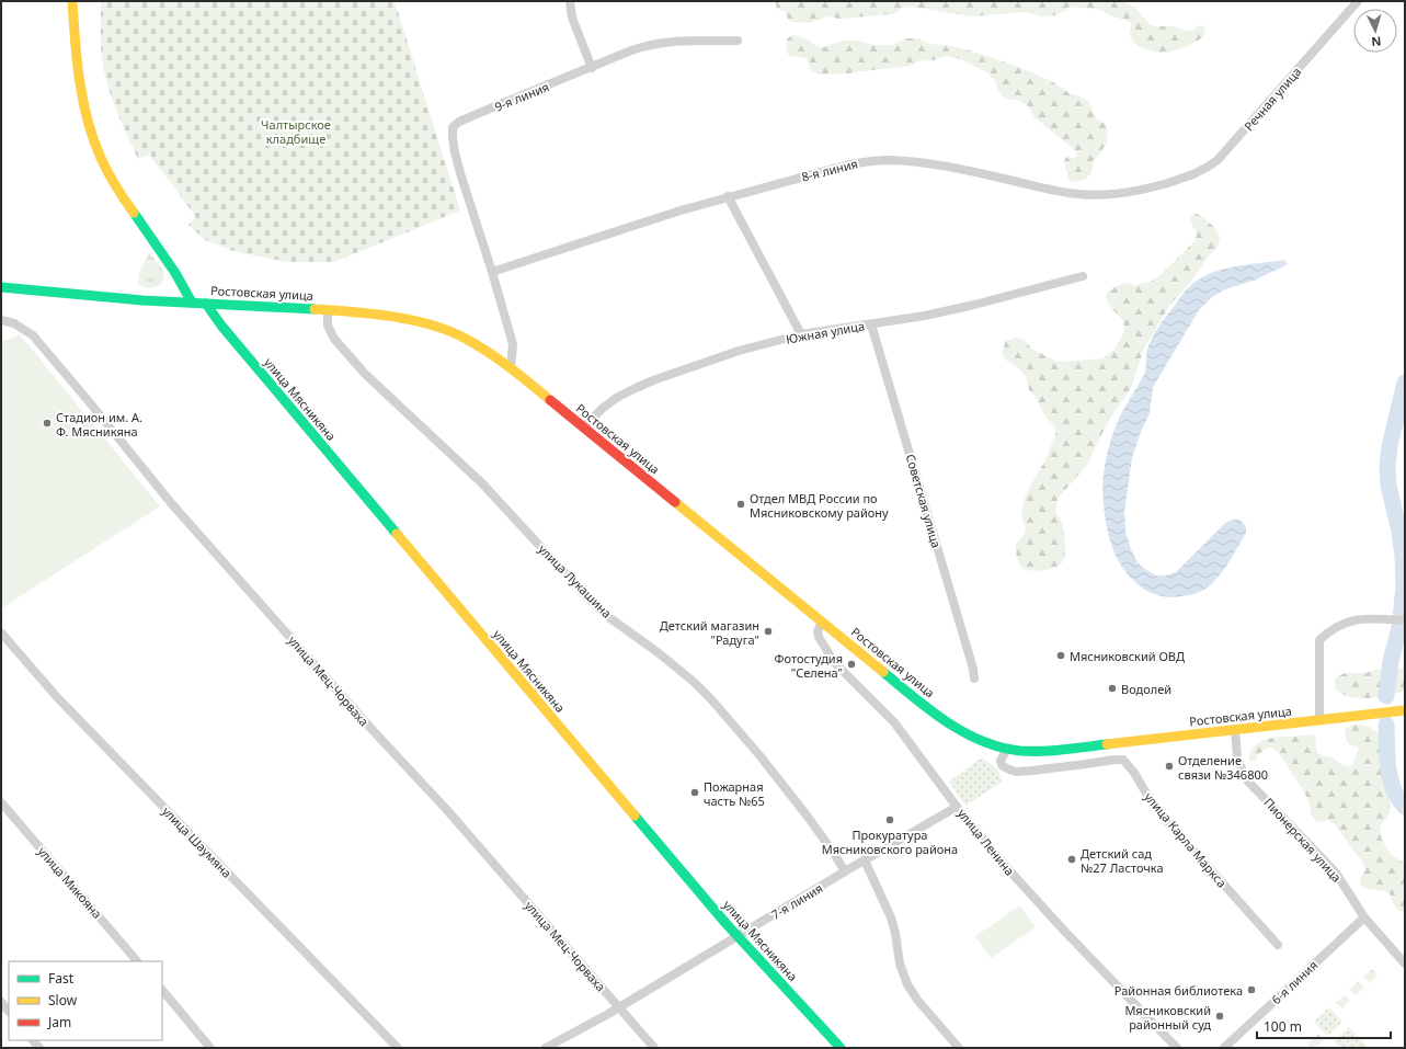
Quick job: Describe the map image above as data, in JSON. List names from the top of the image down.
{
  "streets": {
    "main road": ["Ростовская улица", "улица Мясникяна"],
    "street": [
      "9-я линия",
      "Речная улица",
      "8-я линия",
      "Южная улица",
      "Советская улица",
      "улица Лукашина",
      "улица Мец-Чорваха",
      "улица Карла Маркса",
      "Пионерская улица",
      "улица Шаумяна",
      "улица Ленина",
      "улица Микояна",
      "7-я линия",
      "6-я линия"
    ]
  },
  "crossings": [
    ["9-я линия", "8-я линия"],
    ["Речная улица", "8-я линия"],
    ["Ростовская улица", "Южная улица"],
    ["Ростовская улица", "улица Мясникяна"],
    ["Ростовская улица", "улица Лукашина"],
    ["Ростовская улица", "улица Карла Маркса"],
    ["Ростовская улица", "Пионерская улица"],
    ["Ростовская улица", "улица Ленина"],
    ["Южная улица", "Советская улица"],
    ["улица Мясникяна", "7-я линия"],
    ["улица Лукашина", "7-я линия"],
    ["улица Мец-Чорваха", "7-я линия"],
    ["Пионерская улица", "6-я линия"],
    ["улица Ленина", "7-я линия"]
  ],
  "parks": ["Чалтырское кладбище"],
  "places": [
    "Стадион им. А. Ф. Мясникяна",
    "Отдел МВД России по Мясниковскому району",
    "Детский магазин \"Радуга\"",
    "Мясниковский ОВД",
    "Фотостудия \"Селена\"",
    "Водолей",
    "Отделение связи №346800",
    "Пожарная часть №65",
    "Прокуратура Мясниковского района",
    "Детский сад №27 Ласточка",
    "Районная библиотека",
    "Мясниковский районный суд"
  ],
  "legend": ["Fast", "Slow", "Jam"],
  "scale_bar": "100 m",
  "north": "bottom"
}
